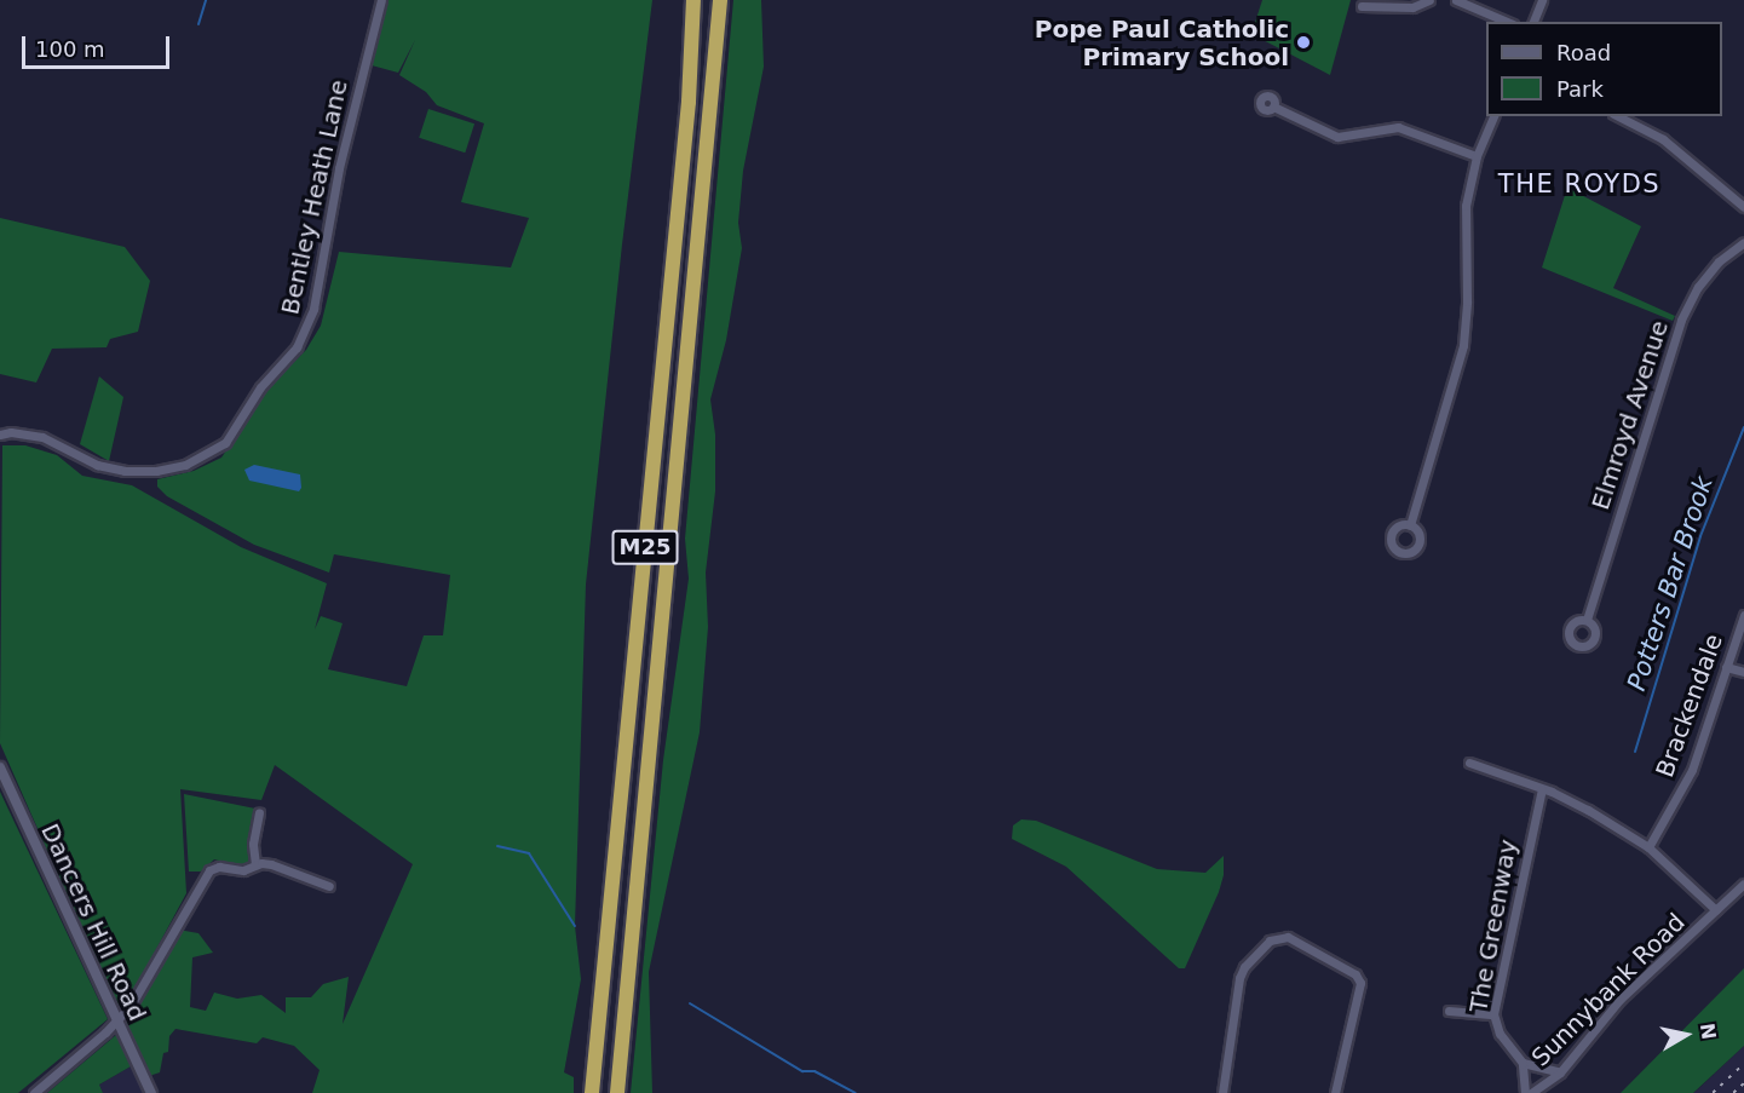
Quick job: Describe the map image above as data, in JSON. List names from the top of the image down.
{
  "streets": {
    "highway": ["M25"],
    "street": [
      "Bentley Heath Lane",
      "Elmroyd Avenue",
      "Brackendale",
      "Dancers Hill Road",
      "The Greenway",
      "Sunnybank Road"
    ]
  },
  "districts": ["THE ROYDS"],
  "water": ["Potters Bar Brook"],
  "places": ["Pope Paul Catholic Primary School"],
  "legend": ["Road", "Park"],
  "scale_bar": "100 m",
  "north": "right"
}
